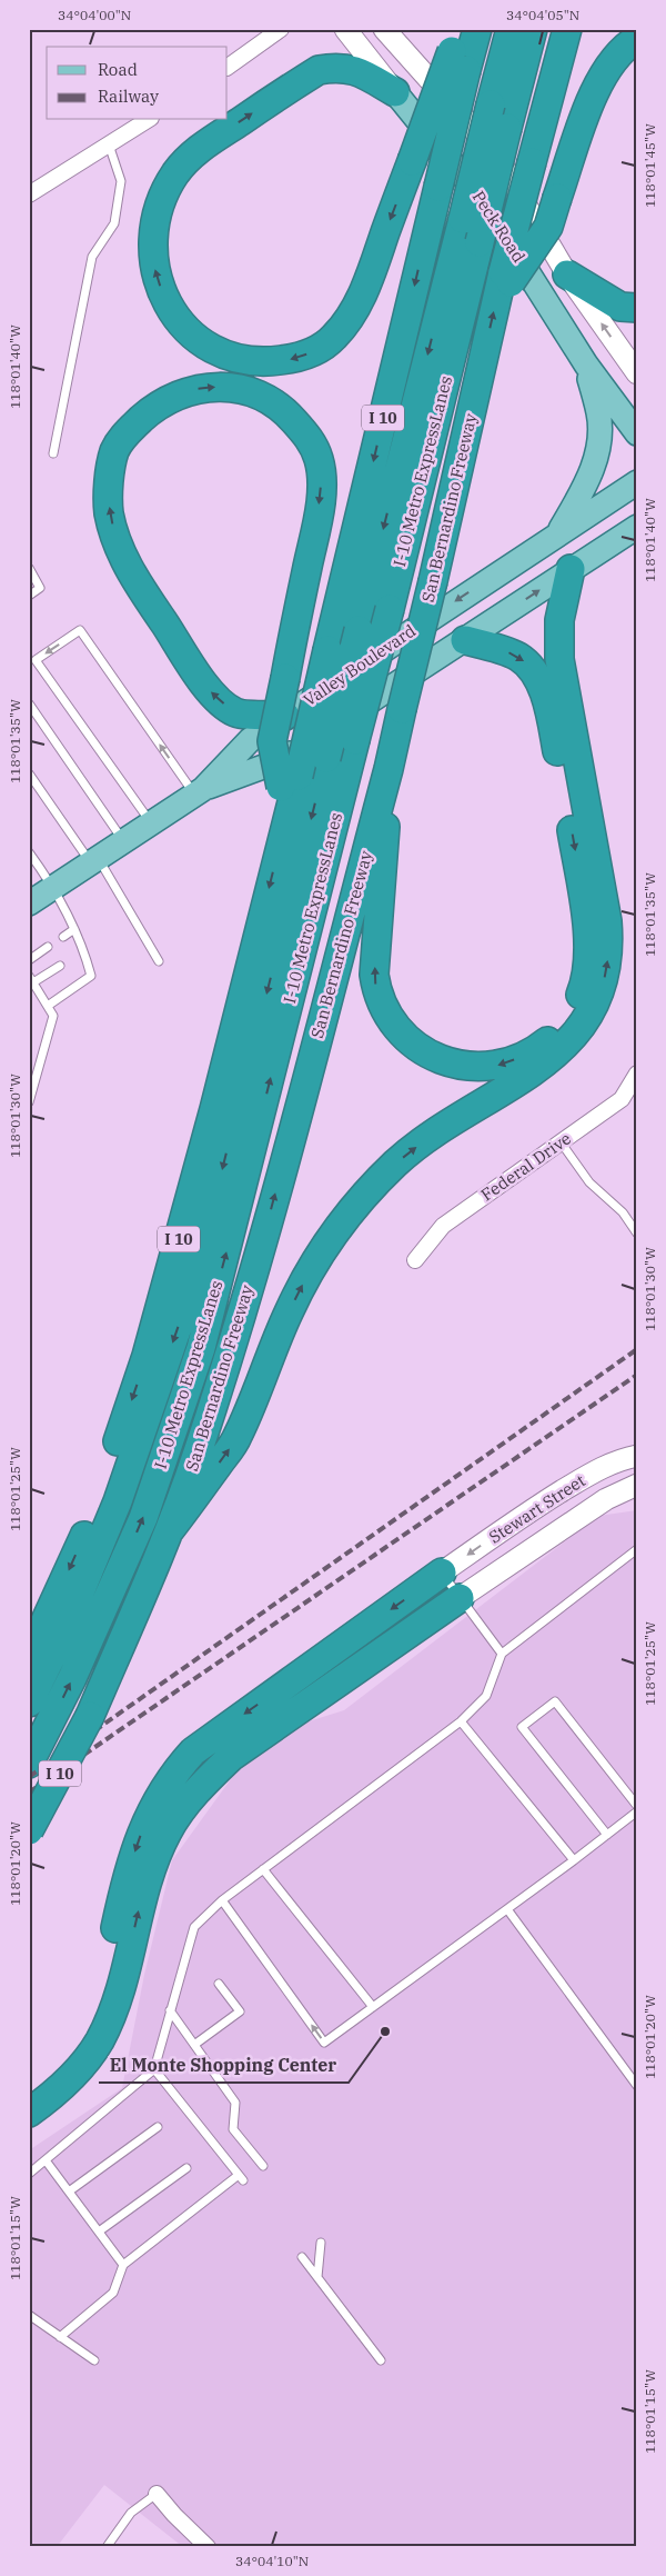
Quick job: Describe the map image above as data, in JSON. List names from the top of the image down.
{
  "streets": {
    "highway": ["I 10", "I-10 Metro ExpressLanes", "San Bernardino Freeway"],
    "main road": ["Peck Road", "Valley Boulevard", "Stewart Street"],
    "street": ["Federal Drive"]
  },
  "places": ["El Monte Shopping Center"],
  "legend": ["Road", "Railway"],
  "coordinates": [
    "34°04'00\"N",
    "34°04'05\"N",
    "118°01'45\"W",
    "118°01'40\"W",
    "118°01'35\"W",
    "118°01'30\"W",
    "118°01'25\"W",
    "118°01'20\"W",
    "118°01'15\"W",
    "34°04'10\"N"
  ]
}
